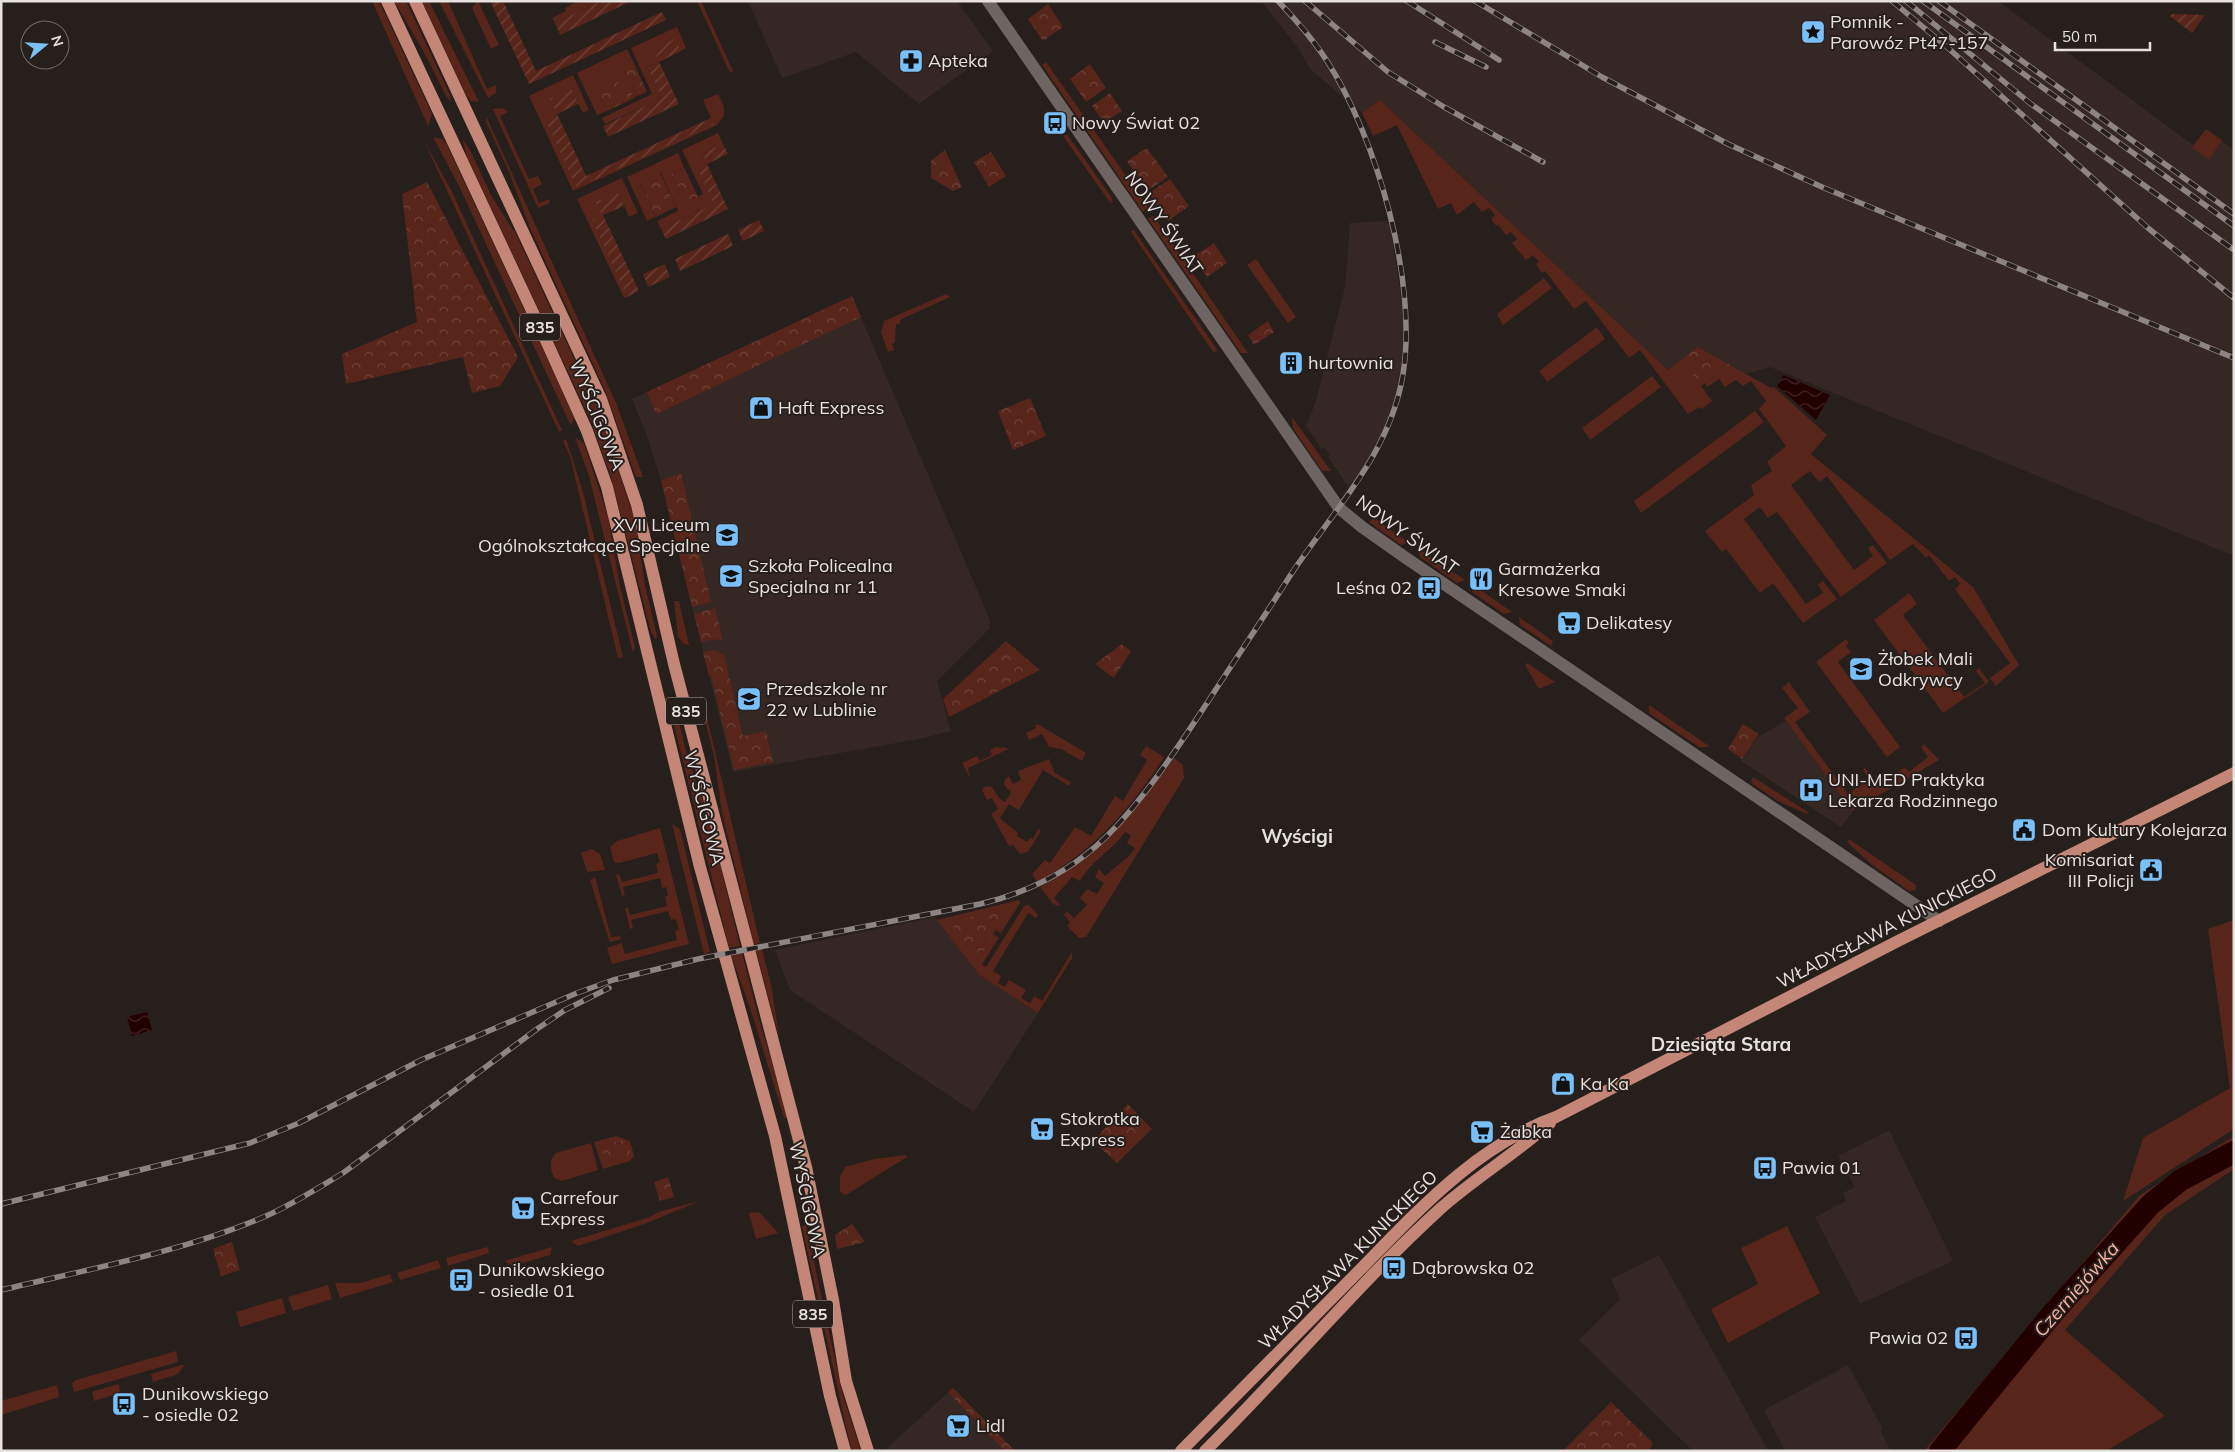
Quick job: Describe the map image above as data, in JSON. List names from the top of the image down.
{
  "streets": {
    "main road": ["835", "WYŚCIGOWA", "WŁADYSŁAWA KUNICKIEGO"],
    "street": ["NOWY ŚWIAT"]
  },
  "crossings": [
    ["NOWY ŚWIAT", "WŁADYSŁAWA KUNICKIEGO"]
  ],
  "districts": ["Wyścigi", "Dziesiąta Stara"],
  "water": ["Czerniejówka"],
  "places": {
    "place": ["Pomnik - Parowóz Pt47-157"],
    "pharmacy": ["Apteka"],
    "bus stop": [
      "Nowy Świat 02",
      "Leśna 02",
      "Pawia 01",
      "Dąbrowska 02",
      "Dunikowskiego - osiedle 01",
      "Pawia 02",
      "Dunikowskiego - osiedle 02"
    ],
    "building": ["hurtownia"],
    "shop": ["Haft Express", "Ka Ka"],
    "school or university": [
      "XVII Liceum Ogólnokształcące Specjalne",
      "Szkoła Policealna Specjalna nr 11",
      "Żłobek Mali Odkrywcy",
      "Przedszkole nr 22 w Lublinie"
    ],
    "restaurant": ["Garmażerka Kresowe Smaki"],
    "supermarket": [
      "Delikatesy",
      "Stokrotka Express",
      "Żabka",
      "Carrefour Express",
      "Lidl"
    ],
    "hospital": ["UNI-MED Praktyka Lekarza Rodzinnego"],
    "public building": ["Dom Kultury Kolejarza", "Komisariat III Policji"]
  },
  "scale_bar": "50 m",
  "north": "right"
}
